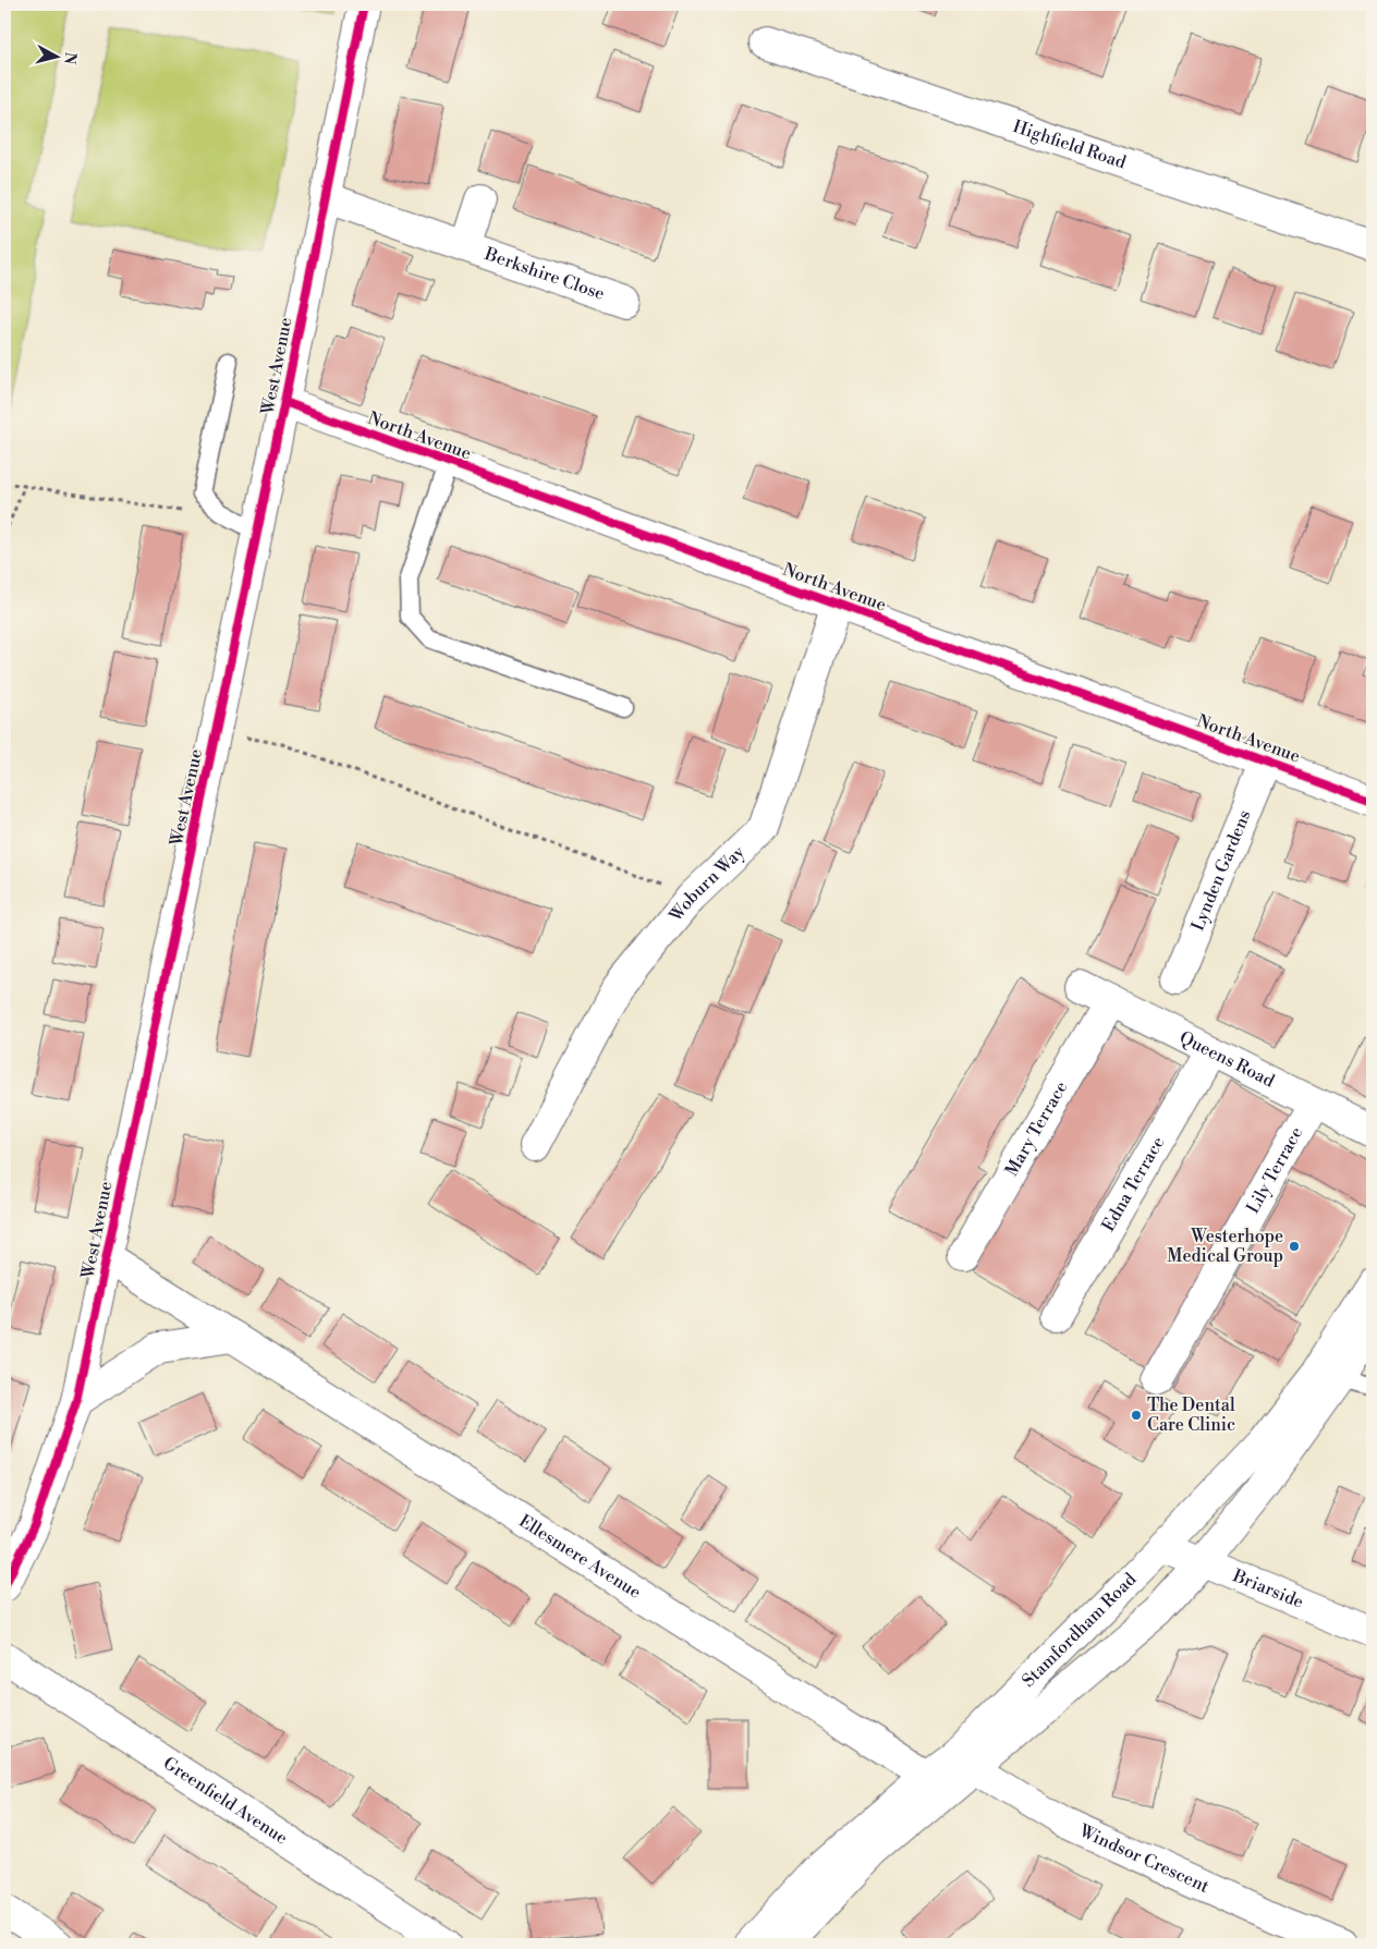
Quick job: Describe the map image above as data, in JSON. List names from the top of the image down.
{
  "streets": {
    "street": [
      "Highfield Road",
      "Berkshire Close",
      "West Avenue",
      "North Avenue",
      "Lynden Gardens",
      "Woburn Way",
      "Queens Road",
      "Mary Terrace",
      "Lily Terrace",
      "Edna Terrace",
      "Ellesmere Avenue",
      "Briarside",
      "Stamfordham Road",
      "Greenfield Avenue",
      "Windsor Crescent"
    ]
  },
  "crossings": [
    ["Berkshire Close", "West Avenue"],
    ["West Avenue", "North Avenue"],
    ["West Avenue", "Ellesmere Avenue"],
    ["North Avenue", "Lynden Gardens"],
    ["North Avenue", "Woburn Way"],
    ["Queens Road", "Mary Terrace"],
    ["Queens Road", "Lily Terrace"],
    ["Queens Road", "Edna Terrace"],
    ["Ellesmere Avenue", "Stamfordham Road"],
    ["Briarside", "Stamfordham Road"],
    ["Stamfordham Road", "Windsor Crescent"]
  ],
  "places": ["Westerhope Medical Group", "The Dental Care Clinic"],
  "north": "right"
}
